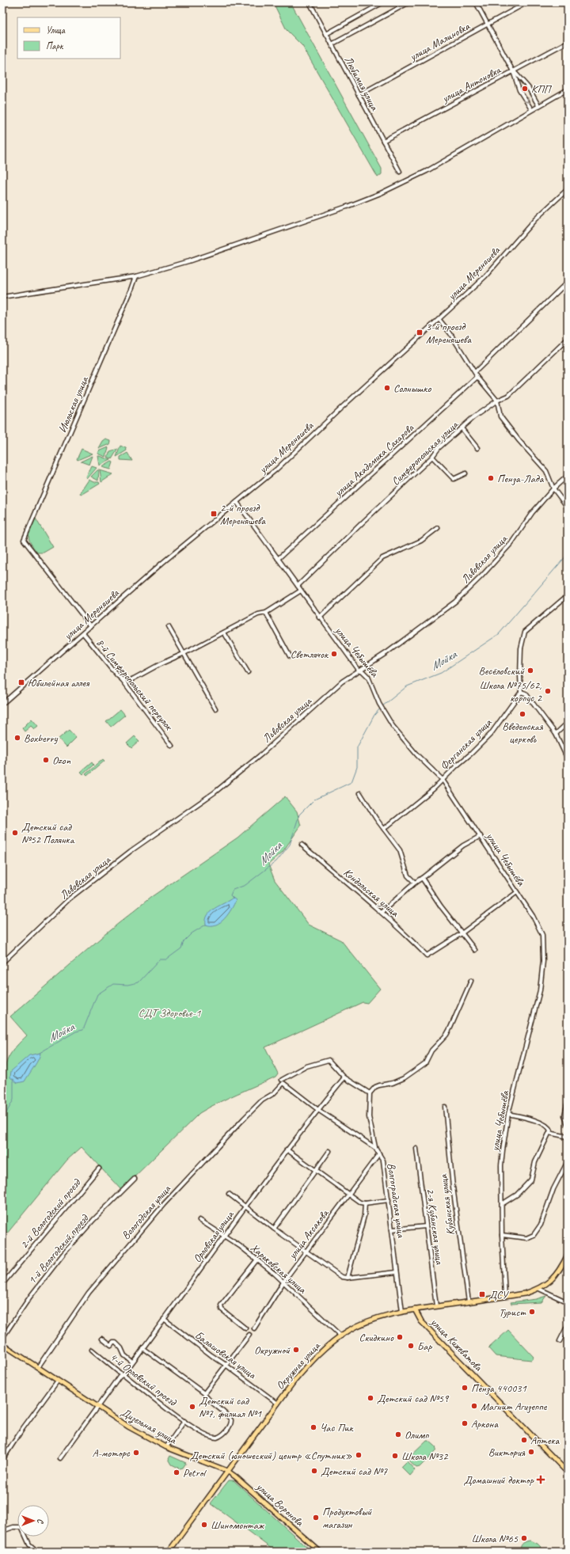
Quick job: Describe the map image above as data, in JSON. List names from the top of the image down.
{
  "streets": {
    "main road": [
      "улица Кижеватова",
      "Окружная улица",
      "Дизельная улица",
      "улица Воронова"
    ],
    "street": [
      "улица Малиновка",
      "Любимая улица",
      "улица Антоновка",
      "улица Мереняшева",
      "Июльская улица",
      "Симферопольская улица",
      "улица Академика Сахарова",
      "Львовская улица",
      "улица Чебышёва",
      "8-й Симферопольский переулок",
      "Ферганская улица",
      "Кондольская улица",
      "Волгоградская улица",
      "Кубанская улица",
      "Вологодская улица",
      "2-й Вологодский проезд",
      "2-я Кубанская улица",
      "улица Аксакова",
      "Орловская улица",
      "1-й Вологодский проезд",
      "Харьковская улица",
      "Балашовская улица",
      "4-й Орловский проезд"
    ]
  },
  "crossings": [
    ["улица Малиновка", "Любимая улица"],
    ["Любимая улица", "улица Антоновка"],
    ["улица Мереняшева", "Июльская улица"],
    ["улица Мереняшева", "улица Чебышёва"],
    ["улица Мереняшева", "8-й Симферопольский переулок"],
    ["Симферопольская улица", "улица Чебышёва"],
    ["улица Академика Сахарова", "улица Чебышёва"],
    ["Львовская улица", "улица Чебышёва"],
    ["улица Чебышёва", "Ферганская улица"],
    ["улица Чебышёва", "Окружная улица"],
    ["Волгоградская улица", "Вологодская улица"],
    ["Волгоградская улица", "улица Аксакова"],
    ["Волгоградская улица", "Орловская улица"],
    ["Волгоградская улица", "Окружная улица"],
    ["Кубанская улица", "Окружная улица"],
    ["Вологодская улица", "Орловская улица"],
    ["Вологодская улица", "Дизельная улица"],
    ["2-я Кубанская улица", "Окружная улица"],
    ["улица Аксакова", "Харьковская улица"],
    ["Орловская улица", "Харьковская улица"],
    ["Орловская улица", "Балашовская улица"],
    ["Орловская улица", "4-й Орловский проезд"],
    ["Орловская улица", "Дизельная улица"],
    ["Харьковская улица", "Окружная улица"],
    ["улица Кижеватова", "Окружная улица"],
    ["Балашовская улица", "Окружная улица"],
    ["Окружная улица", "Дизельная улица"],
    ["Окружная улица", "улица Воронова"],
    ["Дизельная улица", "улица Воронова"]
  ],
  "water": ["Мойка"],
  "parks": ["СДТ Здоровье-1"],
  "places": {
    "other": [
      "КПП",
      "Солнышко",
      "Пенза-Лада",
      "Светлячок",
      "Весёловский",
      "Школа №75/62, корпус 2",
      "Введенская церковь",
      "Boxberry",
      "Ozon",
      "Детский сад №52 Полянка",
      "Турист",
      "Скидкино",
      "Бар",
      "Окружной",
      "Пенза 440031",
      "Детский сад №59",
      "Магнит Агизеппе",
      "Детский сад №7, филиал №1",
      "Аркона",
      "Час Пик",
      "Олимп",
      "Аптека",
      "Виктория",
      "А-моторс",
      "Детский (юношеский) центр «Спутник»",
      "Школа №32",
      "Детский сад №7",
      "Petrol",
      "Продуктовый магазин",
      "Шиномонтаж",
      "Школа №65"
    ],
    "transit": [
      "3-й проезд Мереняшева",
      "2-й проезд Мереняшева",
      "Юбилейная аллея",
      "ДСУ"
    ],
    "health": ["Домашний доктор"]
  },
  "legend": ["Улица", "Парк"],
  "north": "right"
}
